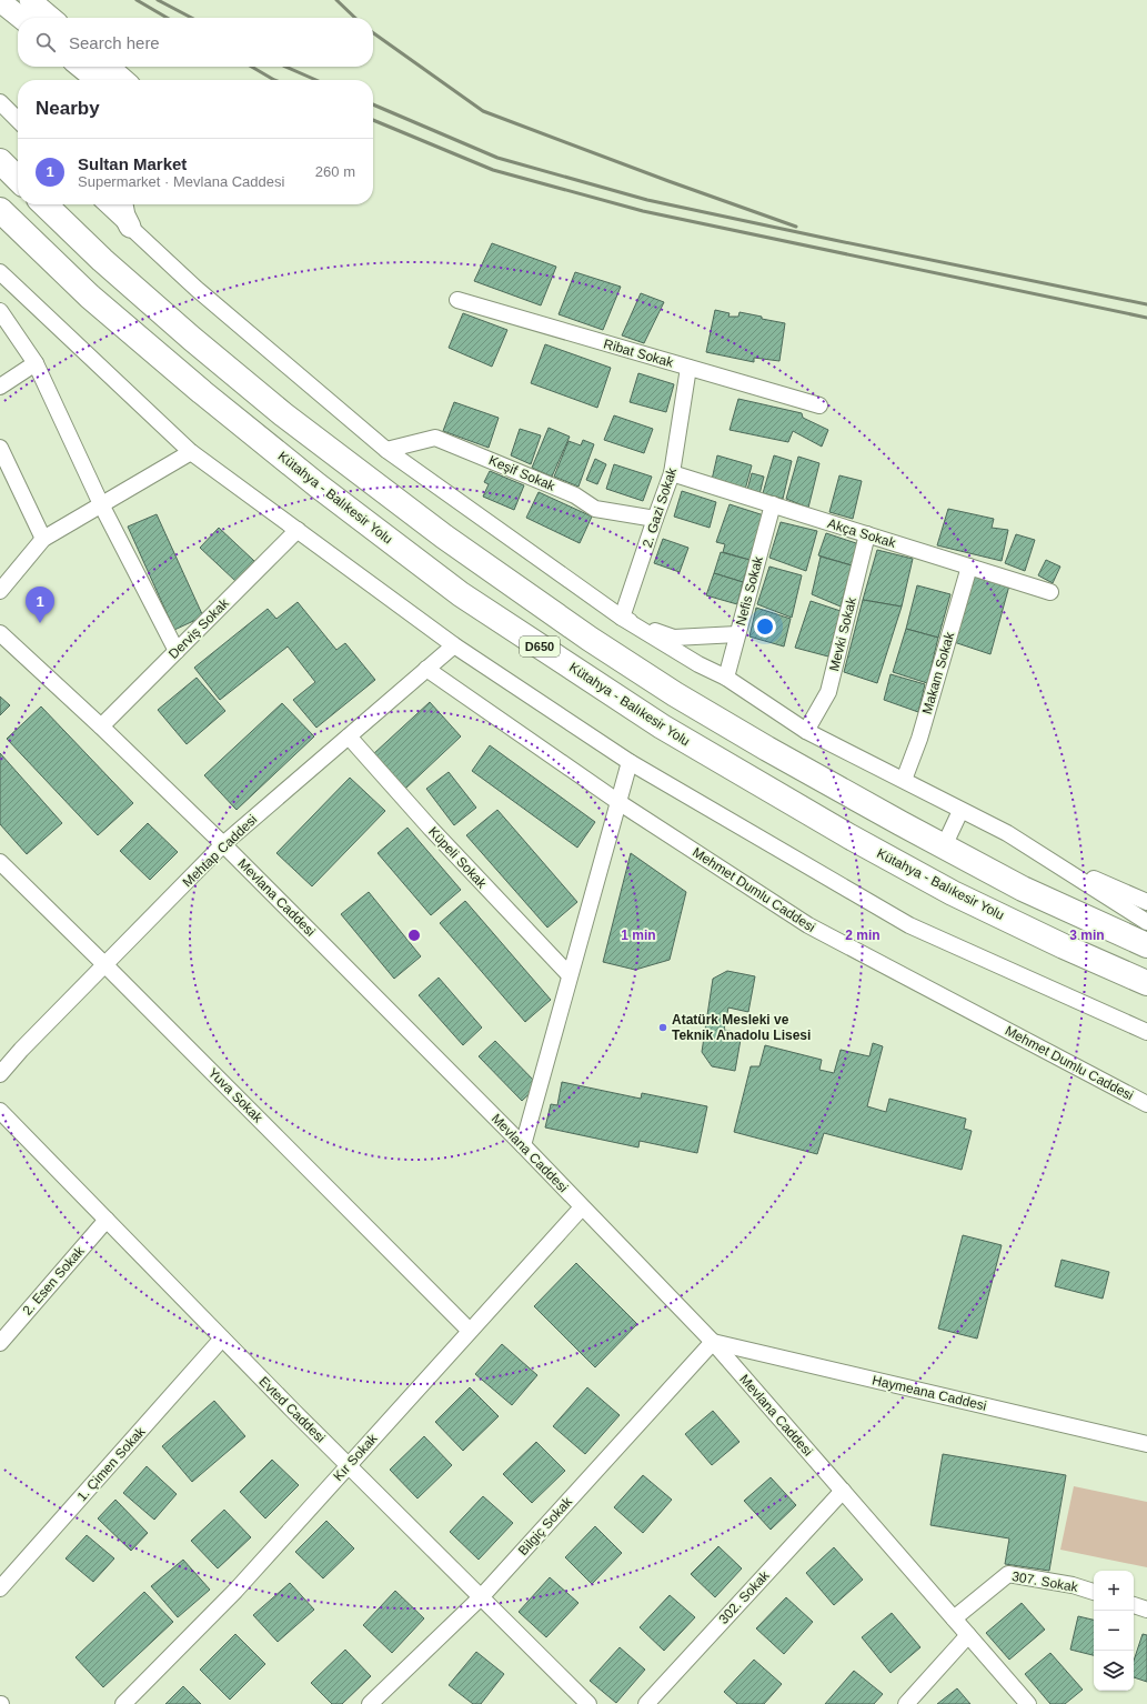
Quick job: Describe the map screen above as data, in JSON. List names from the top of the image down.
{
  "streets": {
    "highway": ["Kütahya - Balıkesir Yolu", "D650"],
    "street": [
      "Ribat Sokak",
      "Keşif Sokak",
      "2. Gazi Sokak",
      "Akça Sokak",
      "Nefis Sokak",
      "Derviş Sokak",
      "Mevki Sokak",
      "Makam Sokak",
      "Mehtap Caddesi",
      "Küpeli Sokak",
      "Mehmet Dumlu Caddesi",
      "Mevlana Caddesi",
      "Yuva Sokak",
      "2. Esen Sokak",
      "Haymeana Caddesi",
      "Evted Caddesi",
      "Kır Sokak",
      "1. Çimen Sokak",
      "Bilgiç Sokak",
      "307. Sokak",
      "302. Sokak"
    ]
  },
  "crossings": [
    ["Ribat Sokak", "2. Gazi Sokak"],
    ["Keşif Sokak", "2. Gazi Sokak"],
    ["2. Gazi Sokak", "Akça Sokak"],
    ["Akça Sokak", "Nefis Sokak"],
    ["Akça Sokak", "Mevki Sokak"],
    ["Akça Sokak", "Makam Sokak"],
    ["Derviş Sokak", "Mevlana Caddesi"],
    ["Mehtap Caddesi", "Küpeli Sokak"],
    ["Mehtap Caddesi", "Mehmet Dumlu Caddesi"],
    ["Mehtap Caddesi", "Mevlana Caddesi"],
    ["Mehtap Caddesi", "Yuva Sokak"],
    ["Mevlana Caddesi", "Haymeana Caddesi"],
    ["Mevlana Caddesi", "Kır Sokak"],
    ["Mevlana Caddesi", "Bilgiç Sokak"],
    ["Mevlana Caddesi", "307. Sokak"],
    ["Mevlana Caddesi", "302. Sokak"],
    ["Yuva Sokak", "Kır Sokak"],
    ["2. Esen Sokak", "Evted Caddesi"],
    ["Haymeana Caddesi", "Bilgiç Sokak"],
    ["Evted Caddesi", "Kır Sokak"],
    ["Evted Caddesi", "1. Çimen Sokak"],
    ["Evted Caddesi", "Bilgiç Sokak"]
  ],
  "places": ["Atatürk Mesleki ve Teknik Anadolu Lisesi"],
  "page": {
    "search": "Search here",
    "heading": "Nearby",
    "list": [
      {
        "mark": "1",
        "name": "Sultan Market",
        "note": "Supermarket · Mevlana Caddesi",
        "value": "260 m"
      }
    ],
    "pins": "1",
    "map_buttons": ["+", "−"]
  },
  "rings": ["1 min", "2 min", "3 min"]
}
